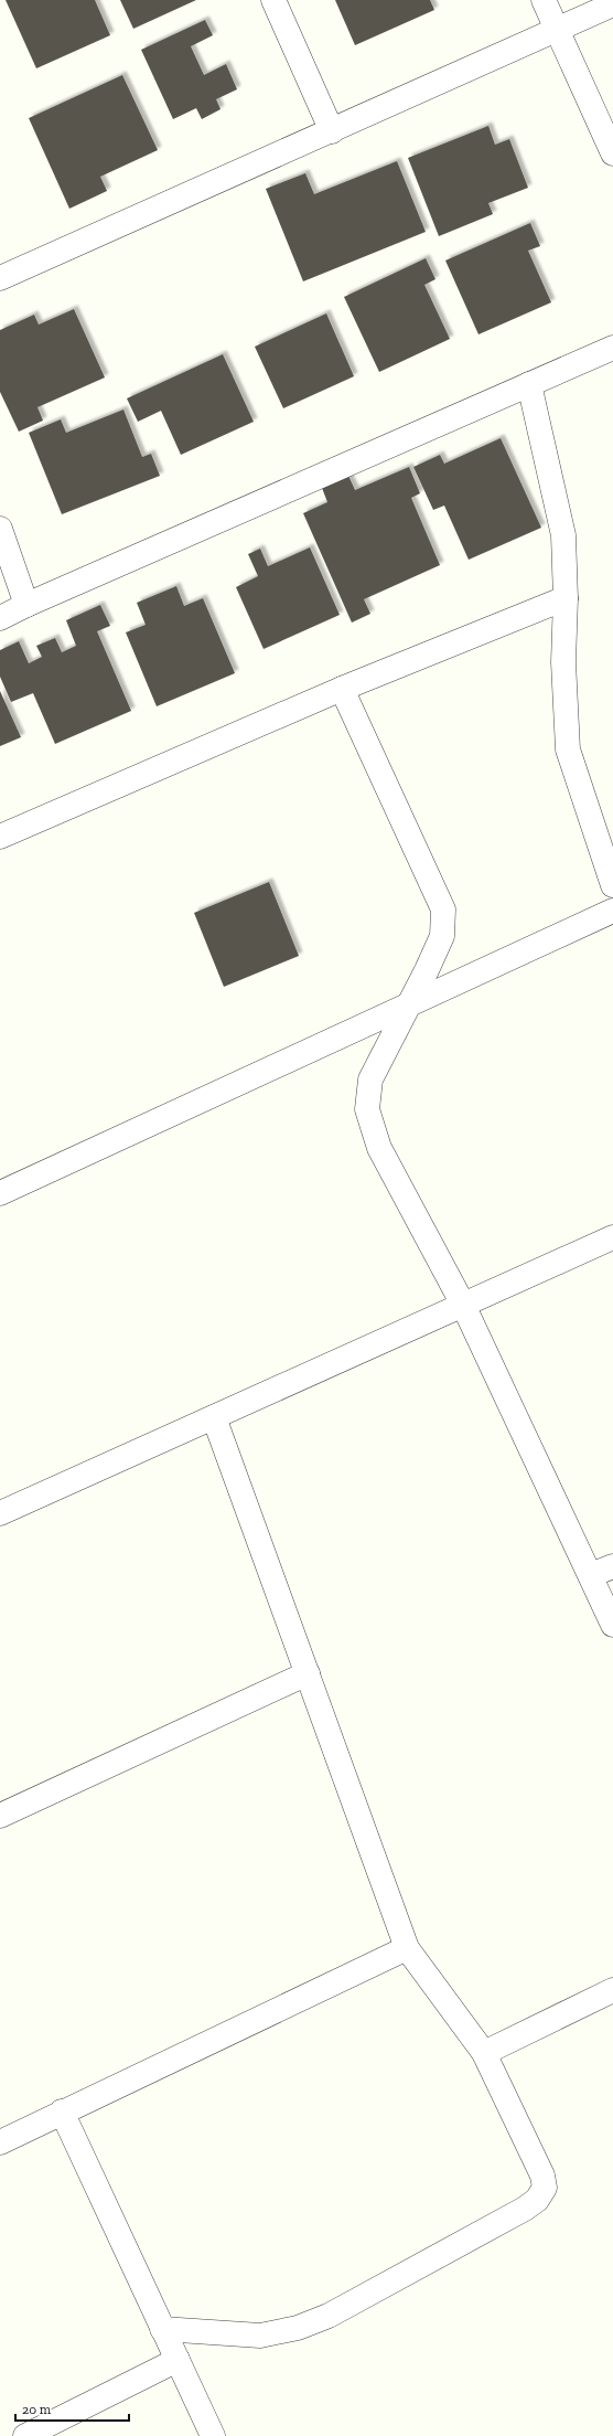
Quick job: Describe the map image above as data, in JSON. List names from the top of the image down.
{
  "scale_bar": "20 m"
}
